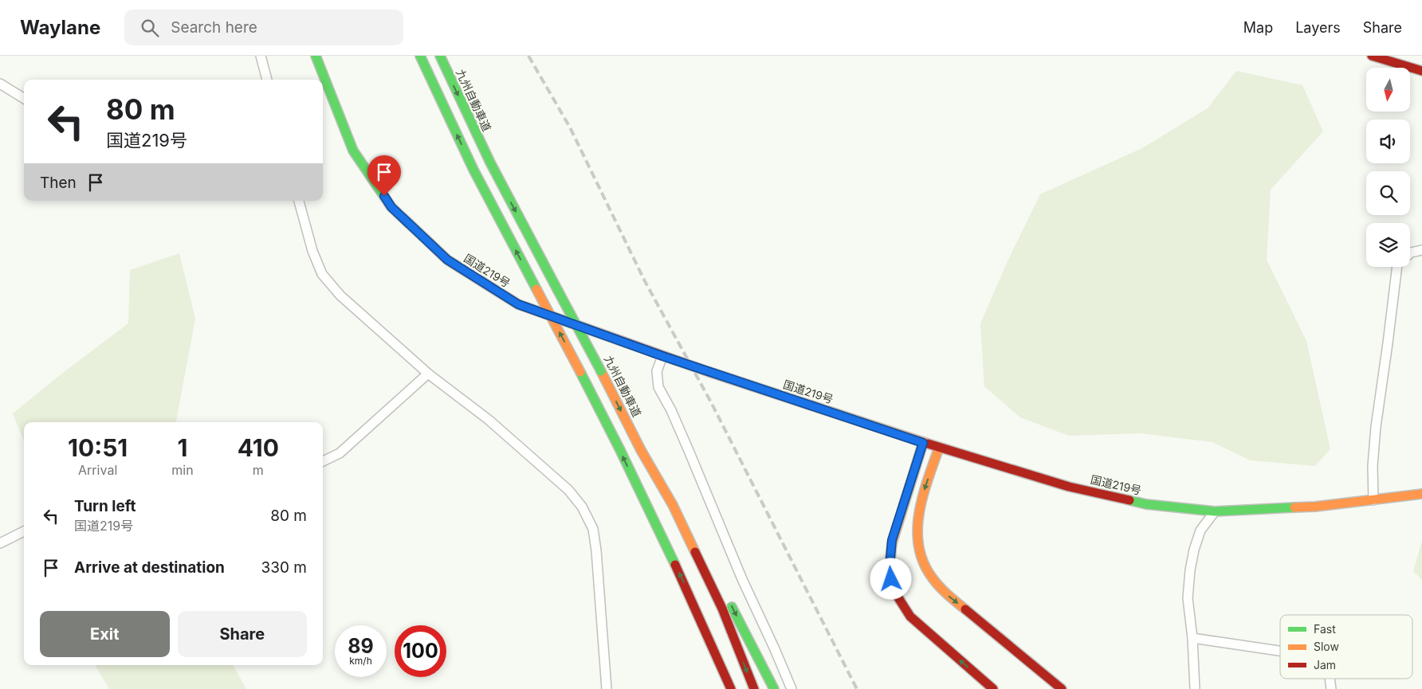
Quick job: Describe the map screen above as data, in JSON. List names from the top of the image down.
{
  "streets": {
    "main road": ["九州自動車道", "国道219号"]
  },
  "legend": ["Fast", "Slow", "Jam"],
  "north": "bottom",
  "page": {
    "header": "Waylane",
    "search": "Search here",
    "nav": ["Map", "Layers", "Share"],
    "turn": ["80 m", "国道219号"],
    "then": "Then",
    "eta": [
      "10:51",
      "Arrival",
      "1",
      "min",
      "410",
      "m"
    ],
    "list": [
      {
        "name": "Turn left",
        "note": "国道219号",
        "value": "80 m"
      },
      {
        "name": "Arrive at destination",
        "value": "330 m"
      }
    ],
    "buttons": ["Exit", "Share"],
    "speed": "89 km/h",
    "limit": "100"
  }
}
